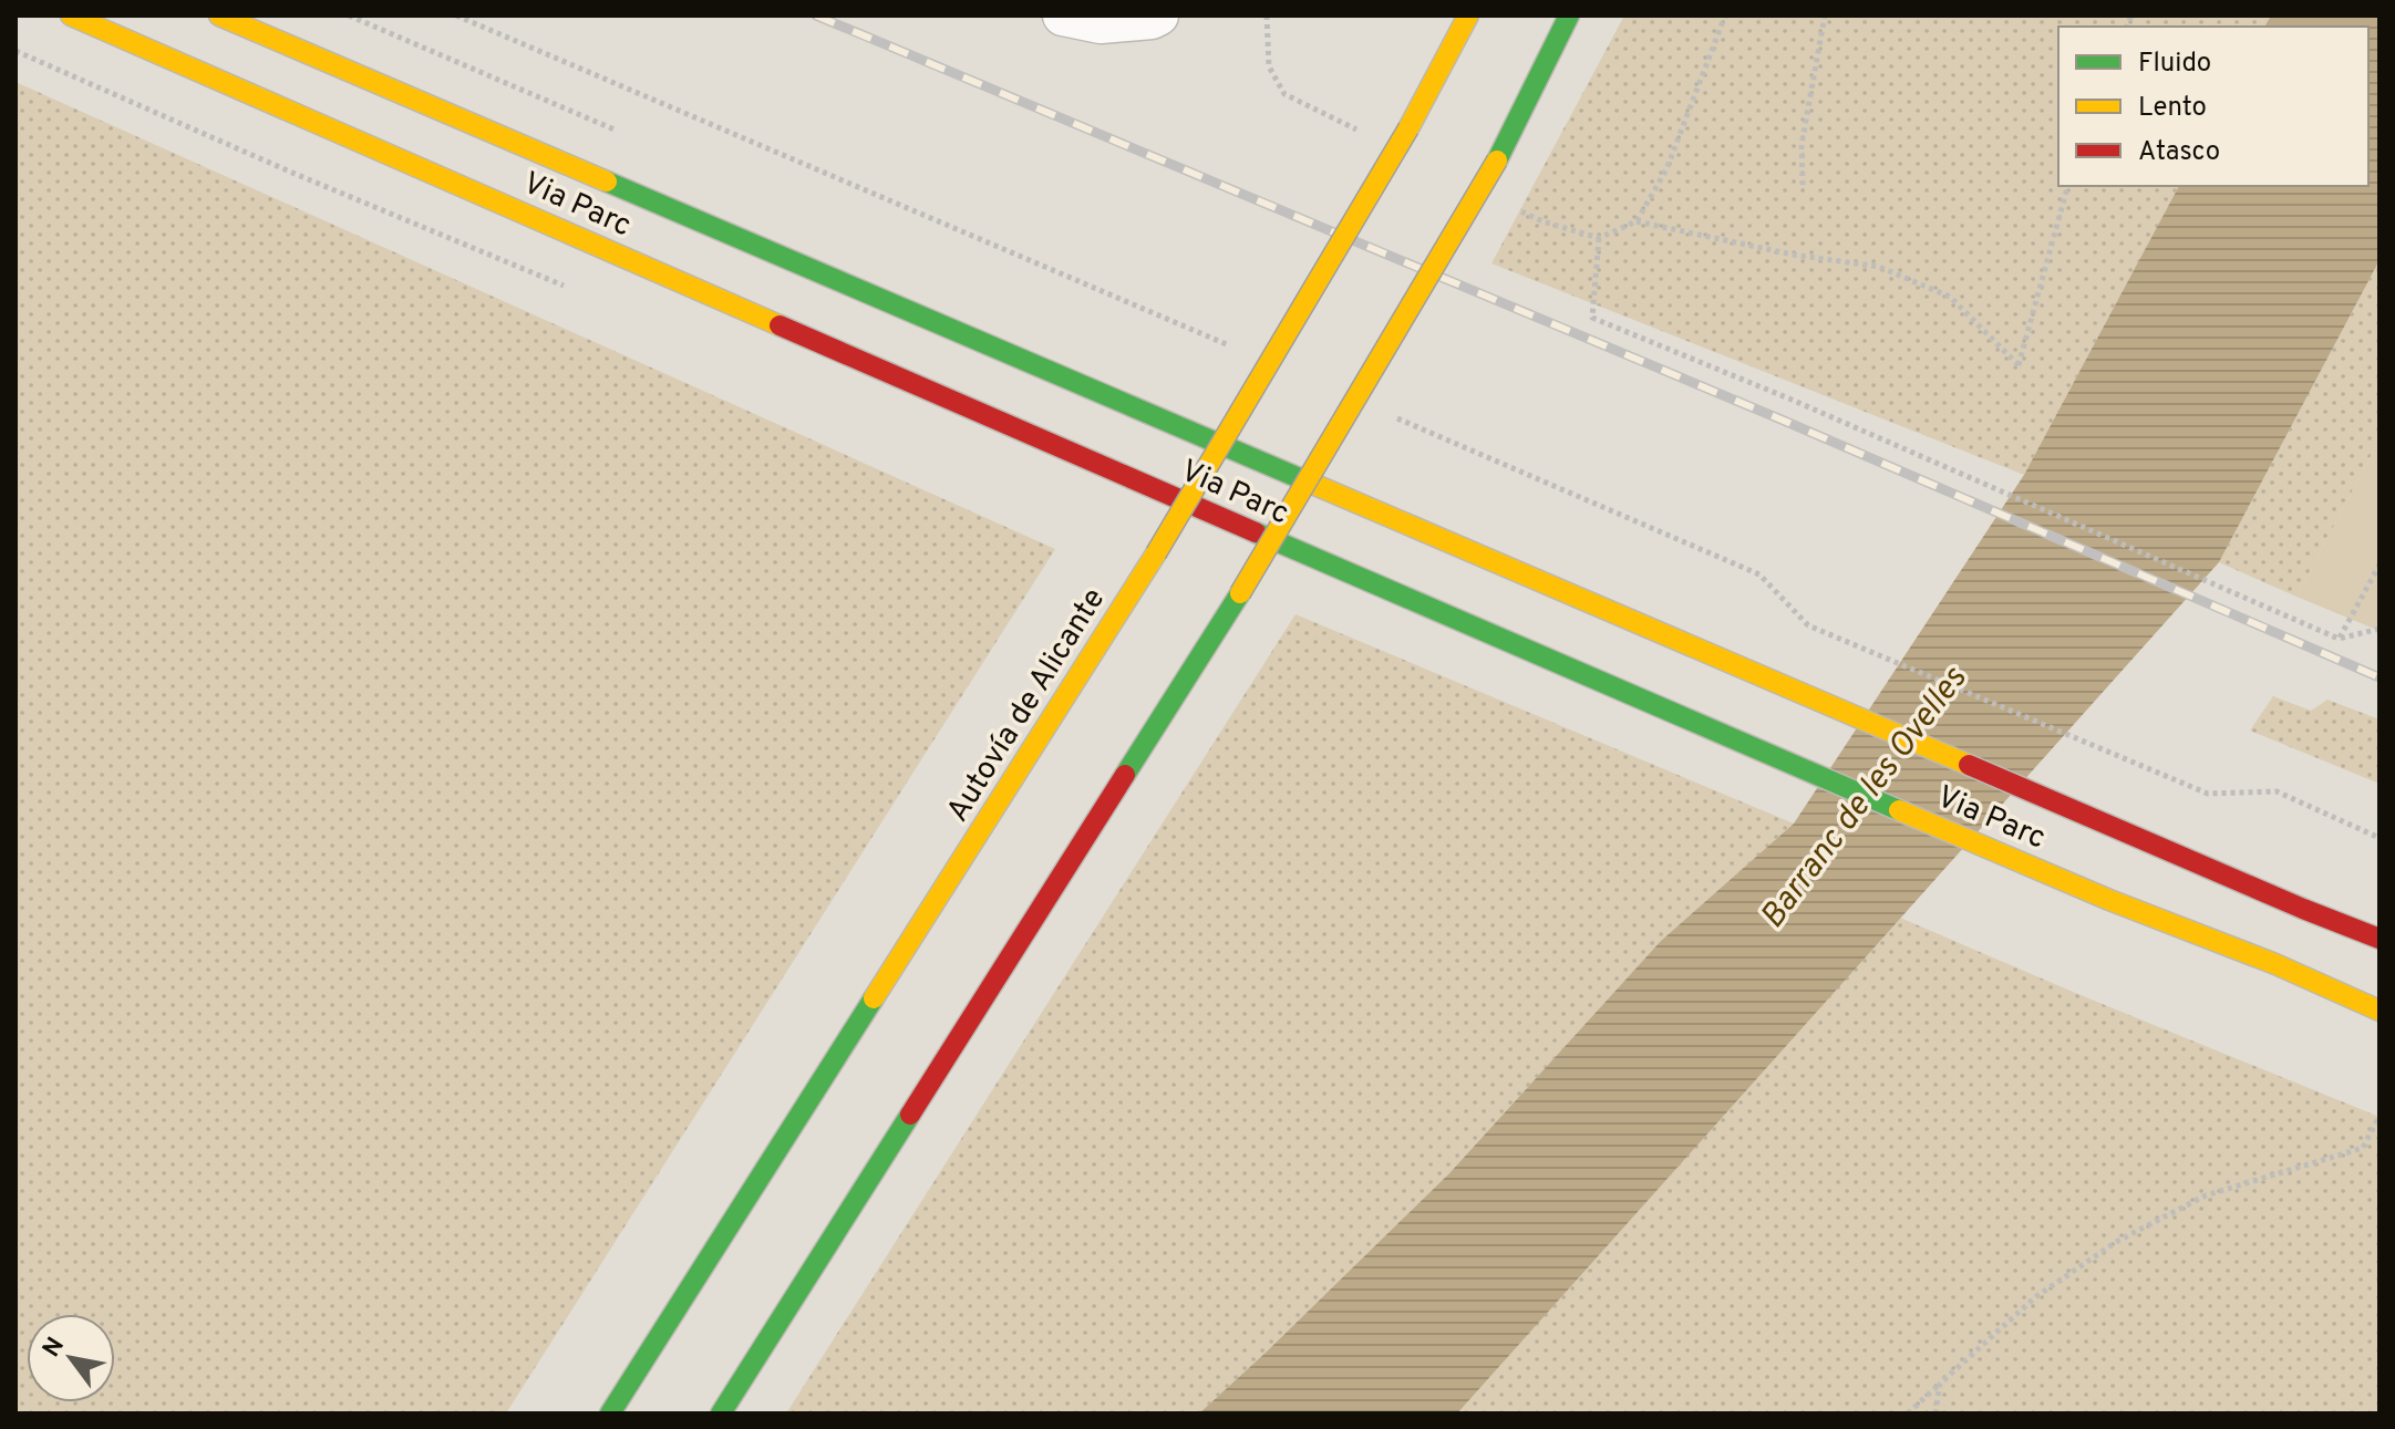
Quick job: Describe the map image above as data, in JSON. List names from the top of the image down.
{
  "streets": {
    "main road": ["Via Parc", "Autovía de Alicante"]
  },
  "water": ["Barranc de les Ovelles"],
  "legend": ["Fluido", "Lento", "Atasco"],
  "north": "top left"
}
